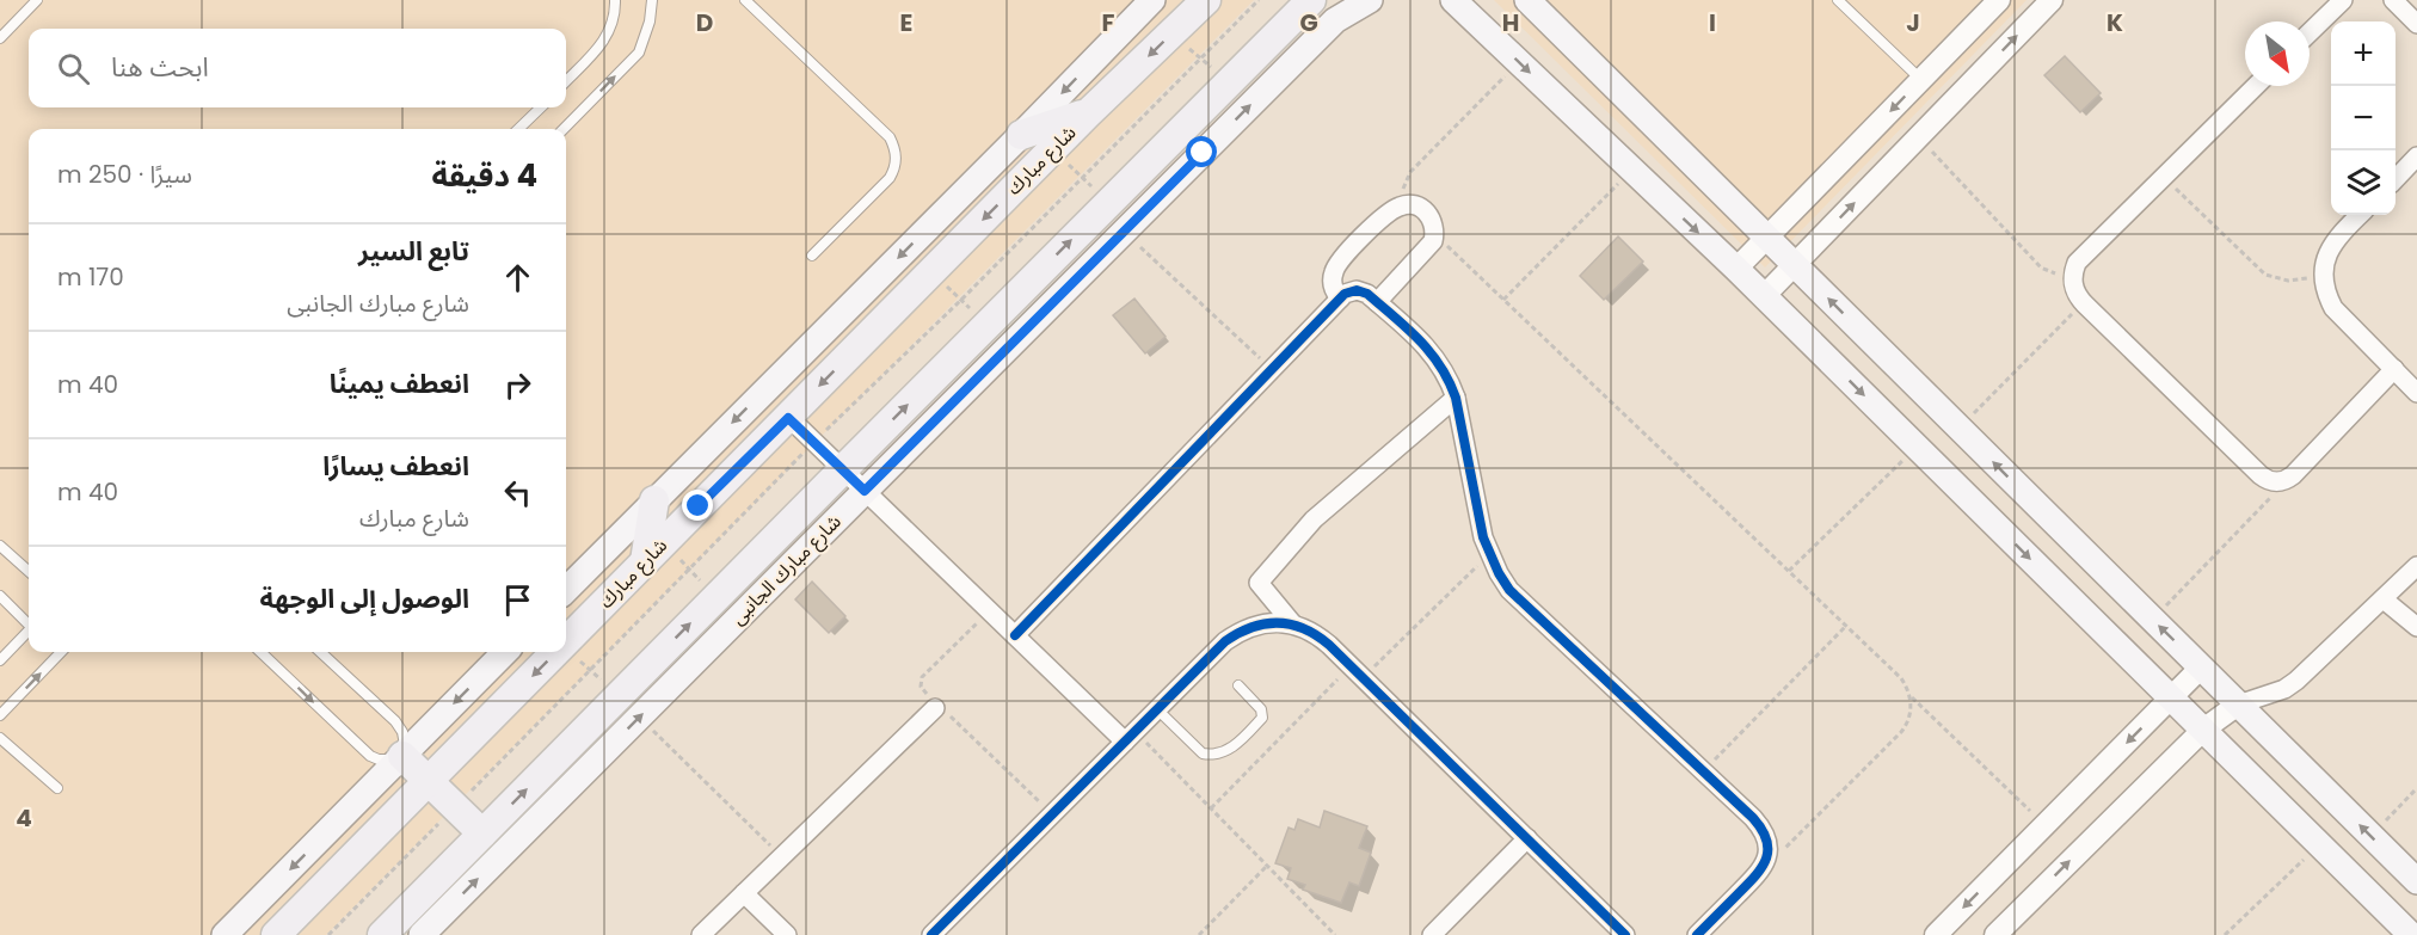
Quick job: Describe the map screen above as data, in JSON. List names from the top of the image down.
{
  "streets": {
    "main road": ["شارع مبارك", "شارع مبارك الجانبى"]
  },
  "north": "bottom right",
  "page": {
    "map_buttons": ["+", "−"],
    "search": "ابحث هنا",
    "heading": ["4 دقيقة", "سيرًا · 250 m"],
    "list": [
      ["تابع السير", "شارع مبارك الجانبى", "170 m"],
      ["انعطف يمينًا", "40 m"],
      ["انعطف يسارًا", "شارع مبارك", "40 m"],
      "الوصول إلى الوجهة"
    ]
  },
  "grid": {
    "columns": [
      "D",
      "E",
      "F",
      "G",
      "H",
      "I",
      "J",
      "K"
    ],
    "rows": ["4"]
  }
}
